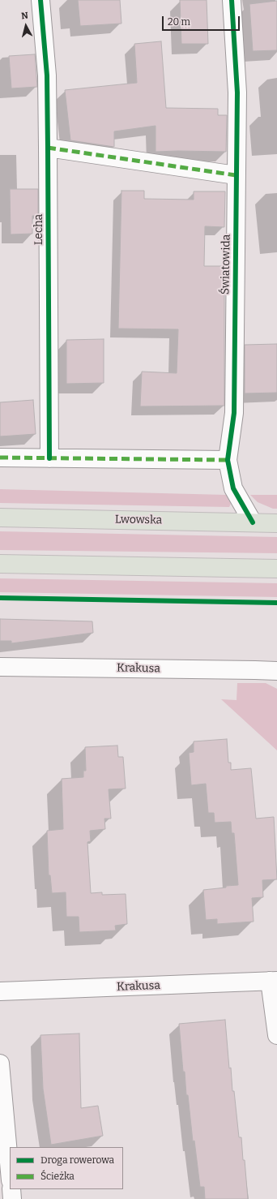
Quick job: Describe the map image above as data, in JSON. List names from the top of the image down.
{
  "streets": {
    "main road": ["Lwowska"],
    "street": ["Lecha", "Światowida", "Krakusa"]
  },
  "crossings": [
    ["Światowida", "Lwowska"]
  ],
  "legend": ["Droga rowerowa", "Ścieżka"],
  "scale_bar": "20 m",
  "north": "top"
}
